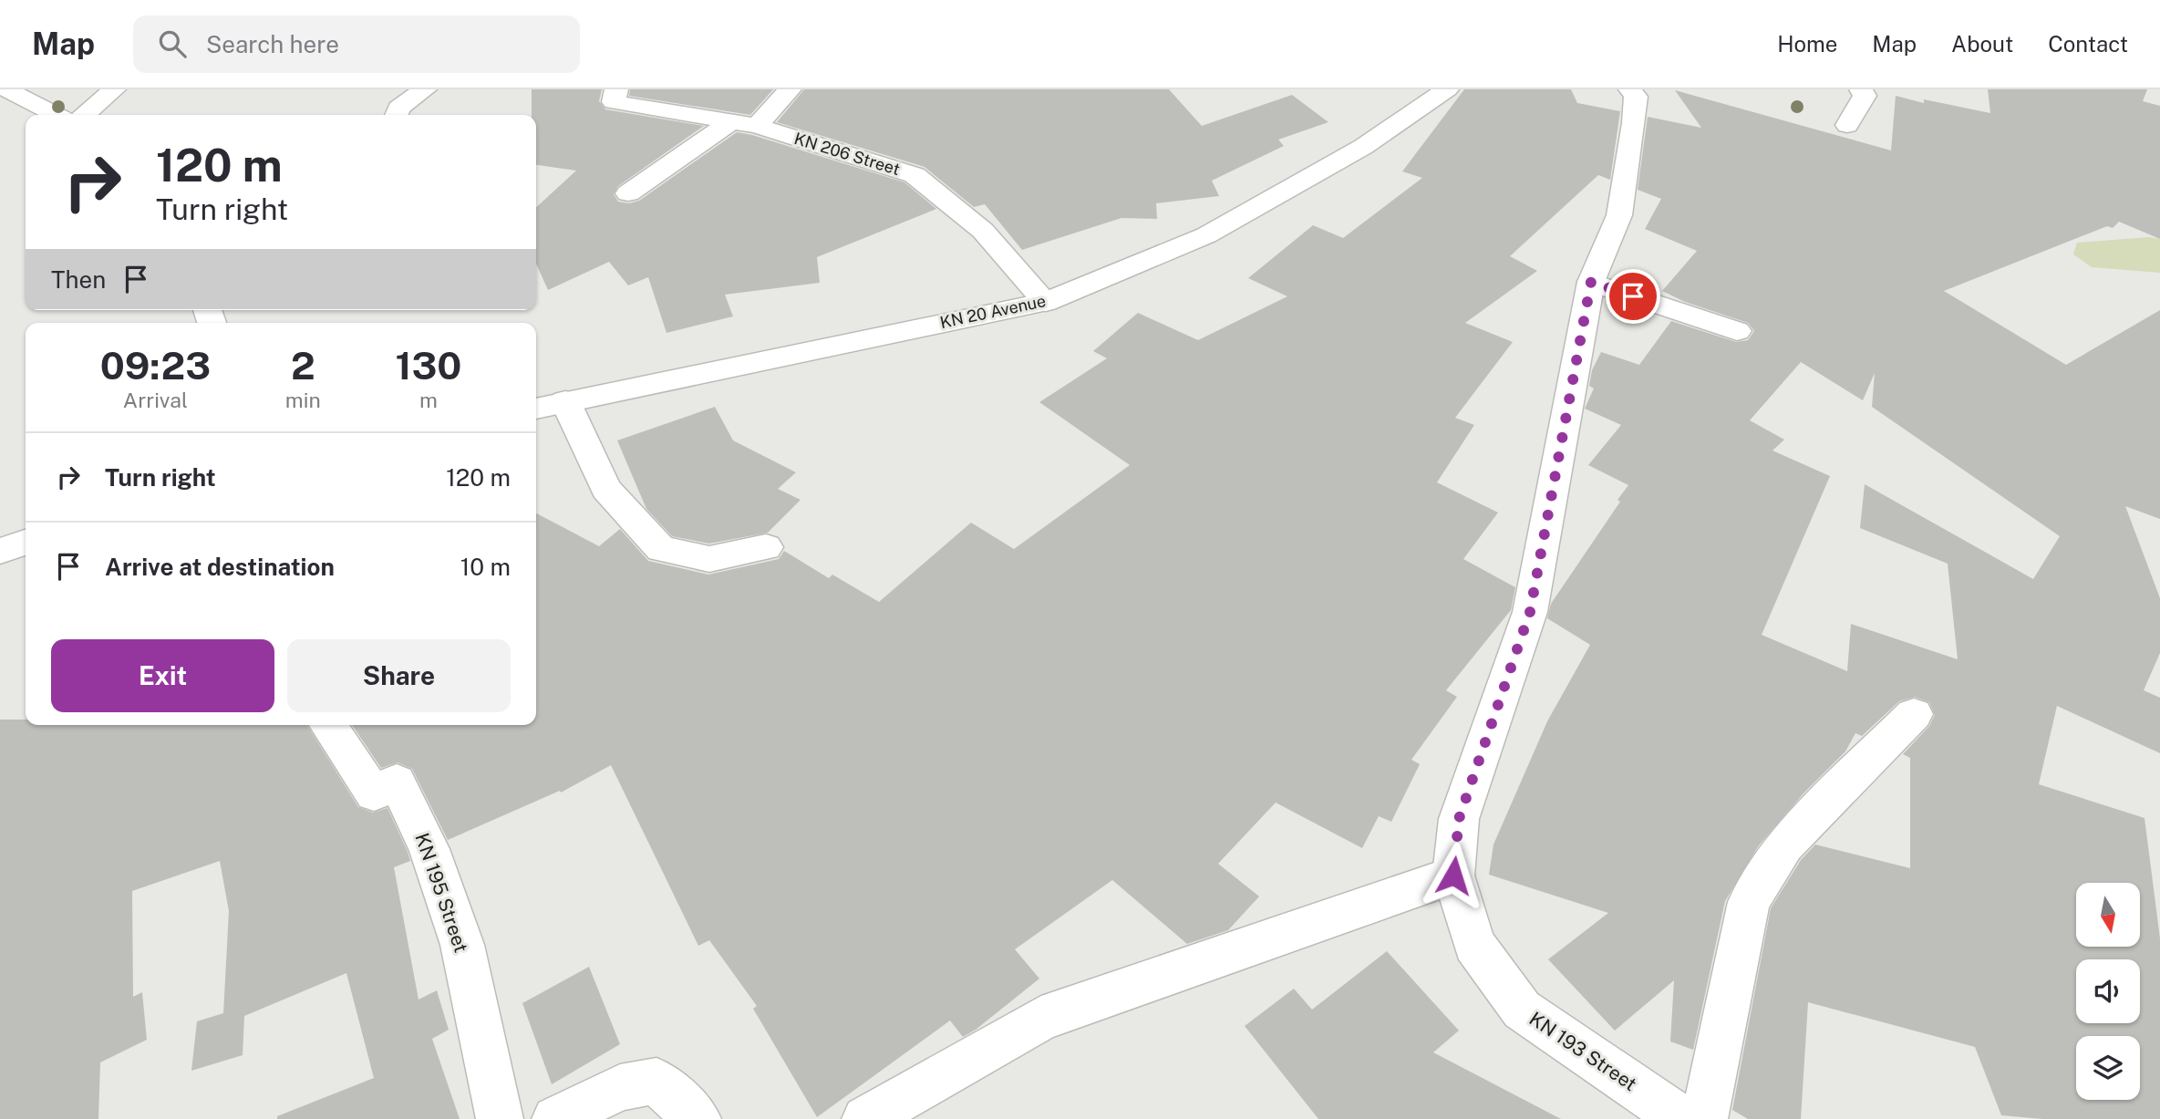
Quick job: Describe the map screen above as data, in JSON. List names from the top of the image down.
{
  "streets": {
    "street": [
      "KN 206 Street",
      "KN 20 Avenue",
      "KN 195 Street",
      "KN 193 Street"
    ]
  },
  "crossings": [
    ["KN 206 Street", "KN 20 Avenue"]
  ],
  "north": "bottom",
  "page": {
    "header": "Map",
    "search": "Search here",
    "nav": [
      "Home",
      "Map",
      "About",
      "Contact"
    ],
    "turn": ["120 m", "Turn right"],
    "then": "Then",
    "eta": [
      "09:23",
      "Arrival",
      "2",
      "min",
      "130",
      "m"
    ],
    "list": [
      {
        "name": "Turn right",
        "value": "120 m"
      },
      {
        "name": "Arrive at destination",
        "value": "10 m"
      }
    ],
    "buttons": ["Exit", "Share"]
  }
}
